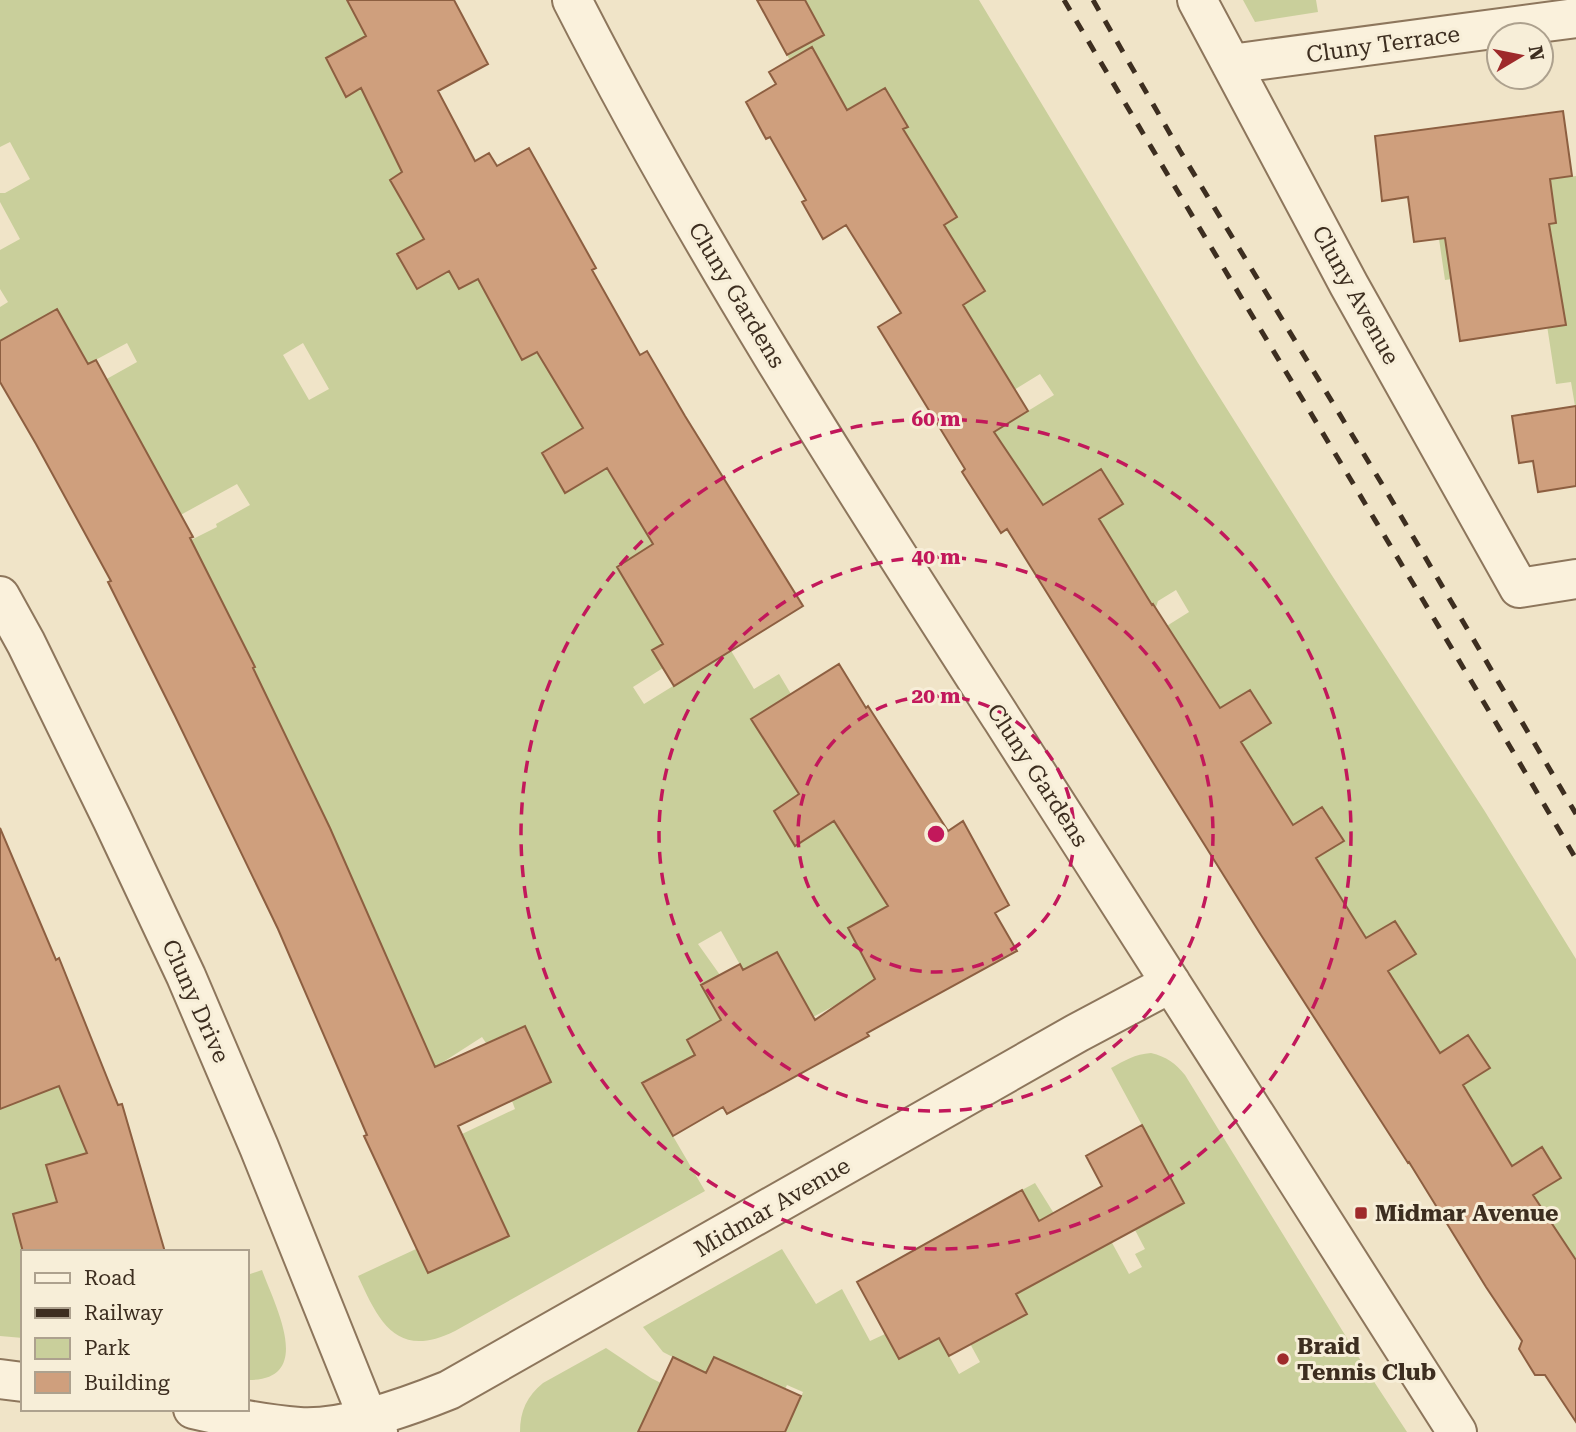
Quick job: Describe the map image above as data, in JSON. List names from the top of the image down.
{
  "streets": {
    "street": [
      "Cluny Terrace",
      "Cluny Gardens",
      "Cluny Avenue",
      "Cluny Drive",
      "Midmar Avenue"
    ]
  },
  "crossings": [
    ["Cluny Terrace", "Cluny Avenue"],
    ["Cluny Gardens", "Midmar Avenue"],
    ["Cluny Drive", "Midmar Avenue"]
  ],
  "places": {
    "transit": ["Midmar Avenue"],
    "other": ["Braid Tennis Club"]
  },
  "legend": [
    "Road",
    "Railway",
    "Park",
    "Building"
  ],
  "north": "right",
  "rings": ["60 m", "40 m", "20 m"]
}
